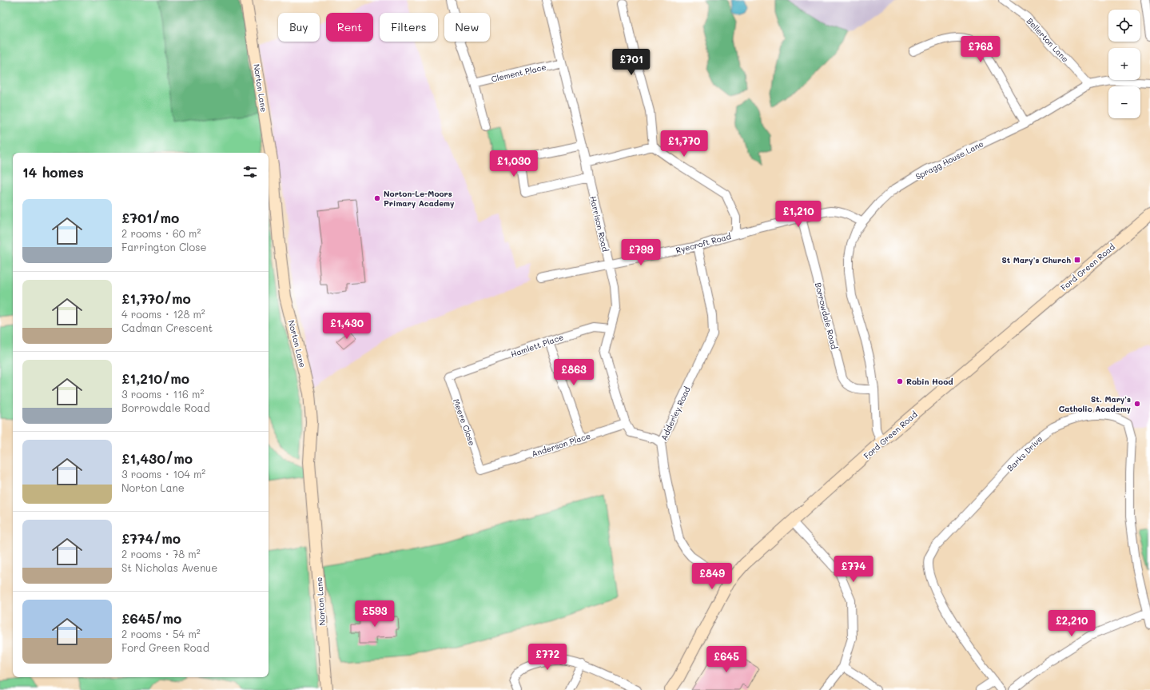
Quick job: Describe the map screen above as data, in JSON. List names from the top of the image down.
{
  "streets": {
    "street": [
      "Bellerton Lane",
      "Clement Place",
      "Norton Lane",
      "Spragg House Lane",
      "Harrison Road",
      "Ryecroft Road",
      "Ford Green Road",
      "Borrowdale Road",
      "Hamlett Place",
      "Adderley Road",
      "Meere Close",
      "Anderson Place",
      "Barks Drive"
    ]
  },
  "crossings": [
    ["Bellerton Lane", "Spragg House Lane"],
    ["Clement Place", "Harrison Road"],
    ["Spragg House Lane", "Ryecroft Road"],
    ["Spragg House Lane", "Ford Green Road"],
    ["Spragg House Lane", "Borrowdale Road"],
    ["Harrison Road", "Ryecroft Road"],
    ["Harrison Road", "Hamlett Place"],
    ["Harrison Road", "Adderley Road"],
    ["Harrison Road", "Anderson Place"],
    ["Ryecroft Road", "Borrowdale Road"],
    ["Ryecroft Road", "Adderley Road"],
    ["Ford Green Road", "Adderley Road"],
    ["Hamlett Place", "Meere Close"],
    ["Meere Close", "Anderson Place"]
  ],
  "places": {
    "other": ["Norton-Le-Moors Primary Academy", "Robin Hood", "St. Mary's Catholic Academy"],
    "transit": ["St Mary's Church"]
  },
  "page": {
    "map_buttons": ["+", "−"],
    "chip": [
      "Buy",
      "Rent",
      "Filters",
      "New"
    ],
    "price": [
      "£768",
      "£701",
      "£1,770",
      "£1,030",
      "£1,210",
      "£799",
      "£1,430",
      "£863",
      "£774",
      "£849",
      "£593",
      "£2,210",
      "£772",
      "£645"
    ],
    "heading": "14 homes",
    "list": [
      {
        "name": "£701/mo",
        "note": "2 rooms · 60 m² · Farrington Close"
      },
      {
        "name": "£1,770/mo",
        "note": "4 rooms · 128 m² · Cadman Crescent"
      },
      {
        "name": "£1,210/mo",
        "note": "3 rooms · 116 m² · Borrowdale Road"
      },
      {
        "name": "£1,430/mo",
        "note": "3 rooms · 104 m² · Norton Lane"
      },
      {
        "name": "£774/mo",
        "note": "2 rooms · 78 m² · St Nicholas Avenue"
      },
      {
        "name": "£645/mo",
        "note": "2 rooms · 54 m² · Ford Green Road"
      }
    ]
  }
}
